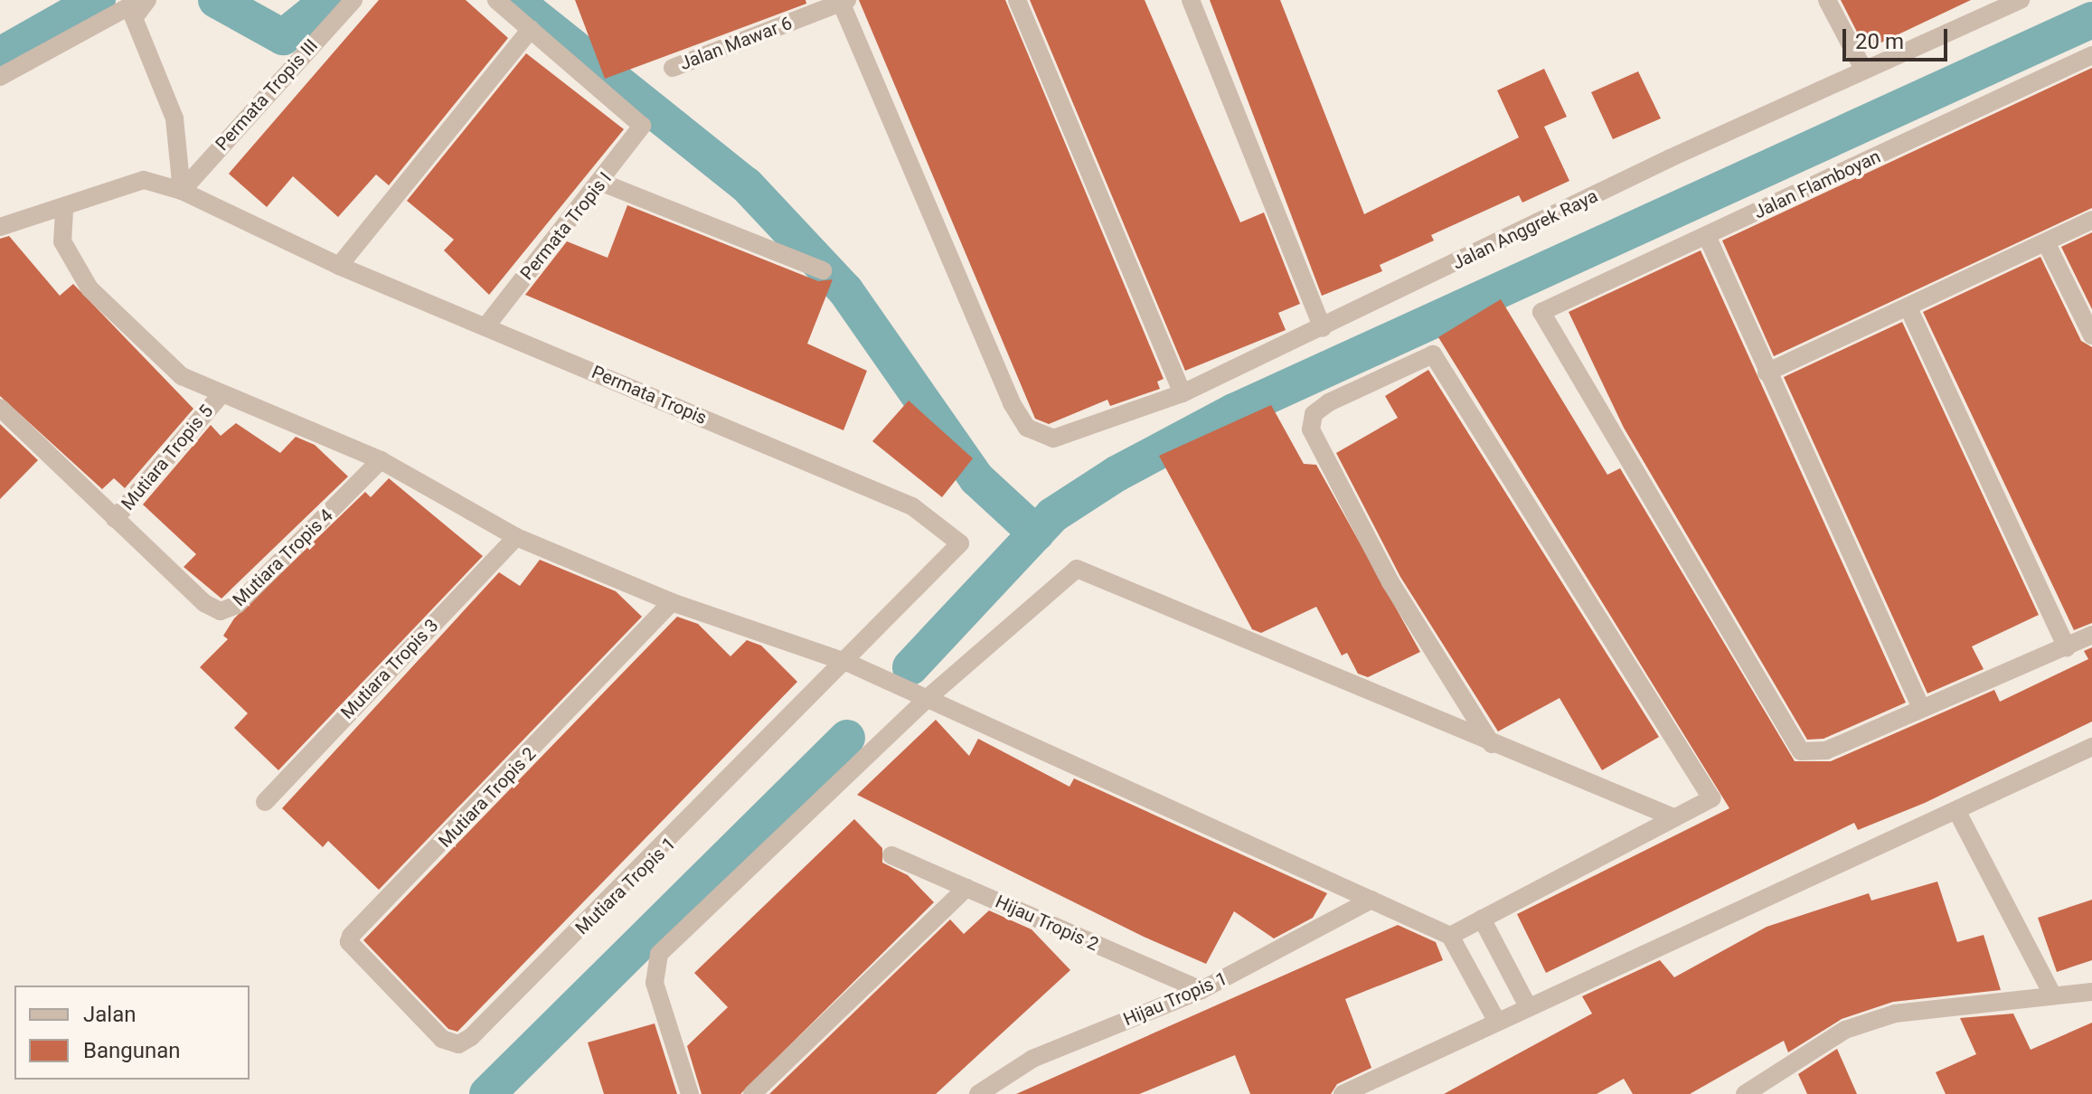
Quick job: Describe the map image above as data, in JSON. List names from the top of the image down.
{
  "streets": {
    "street": [
      "Jalan Mawar 6",
      "Permata Tropis III",
      "Jalan Flamboyan",
      "Permata Tropis I",
      "Jalan Anggrek Raya",
      "Permata Tropis",
      "Mutiara Tropis 5",
      "Mutiara Tropis 4",
      "Mutiara Tropis 3",
      "Mutiara Tropis 2",
      "Mutiara Tropis 1",
      "Hijau Tropis 2",
      "Hijau Tropis 1"
    ]
  },
  "crossings": [
    ["Jalan Mawar 6", "Jalan Anggrek Raya"],
    ["Permata Tropis III", "Permata Tropis"],
    ["Permata Tropis I", "Permata Tropis"],
    ["Permata Tropis", "Mutiara Tropis 1"],
    ["Mutiara Tropis 5", "Mutiara Tropis 4"],
    ["Mutiara Tropis 2", "Mutiara Tropis 1"],
    ["Hijau Tropis 2", "Hijau Tropis 1"]
  ],
  "legend": ["Jalan", "Bangunan"],
  "scale_bar": "20 m"
}
